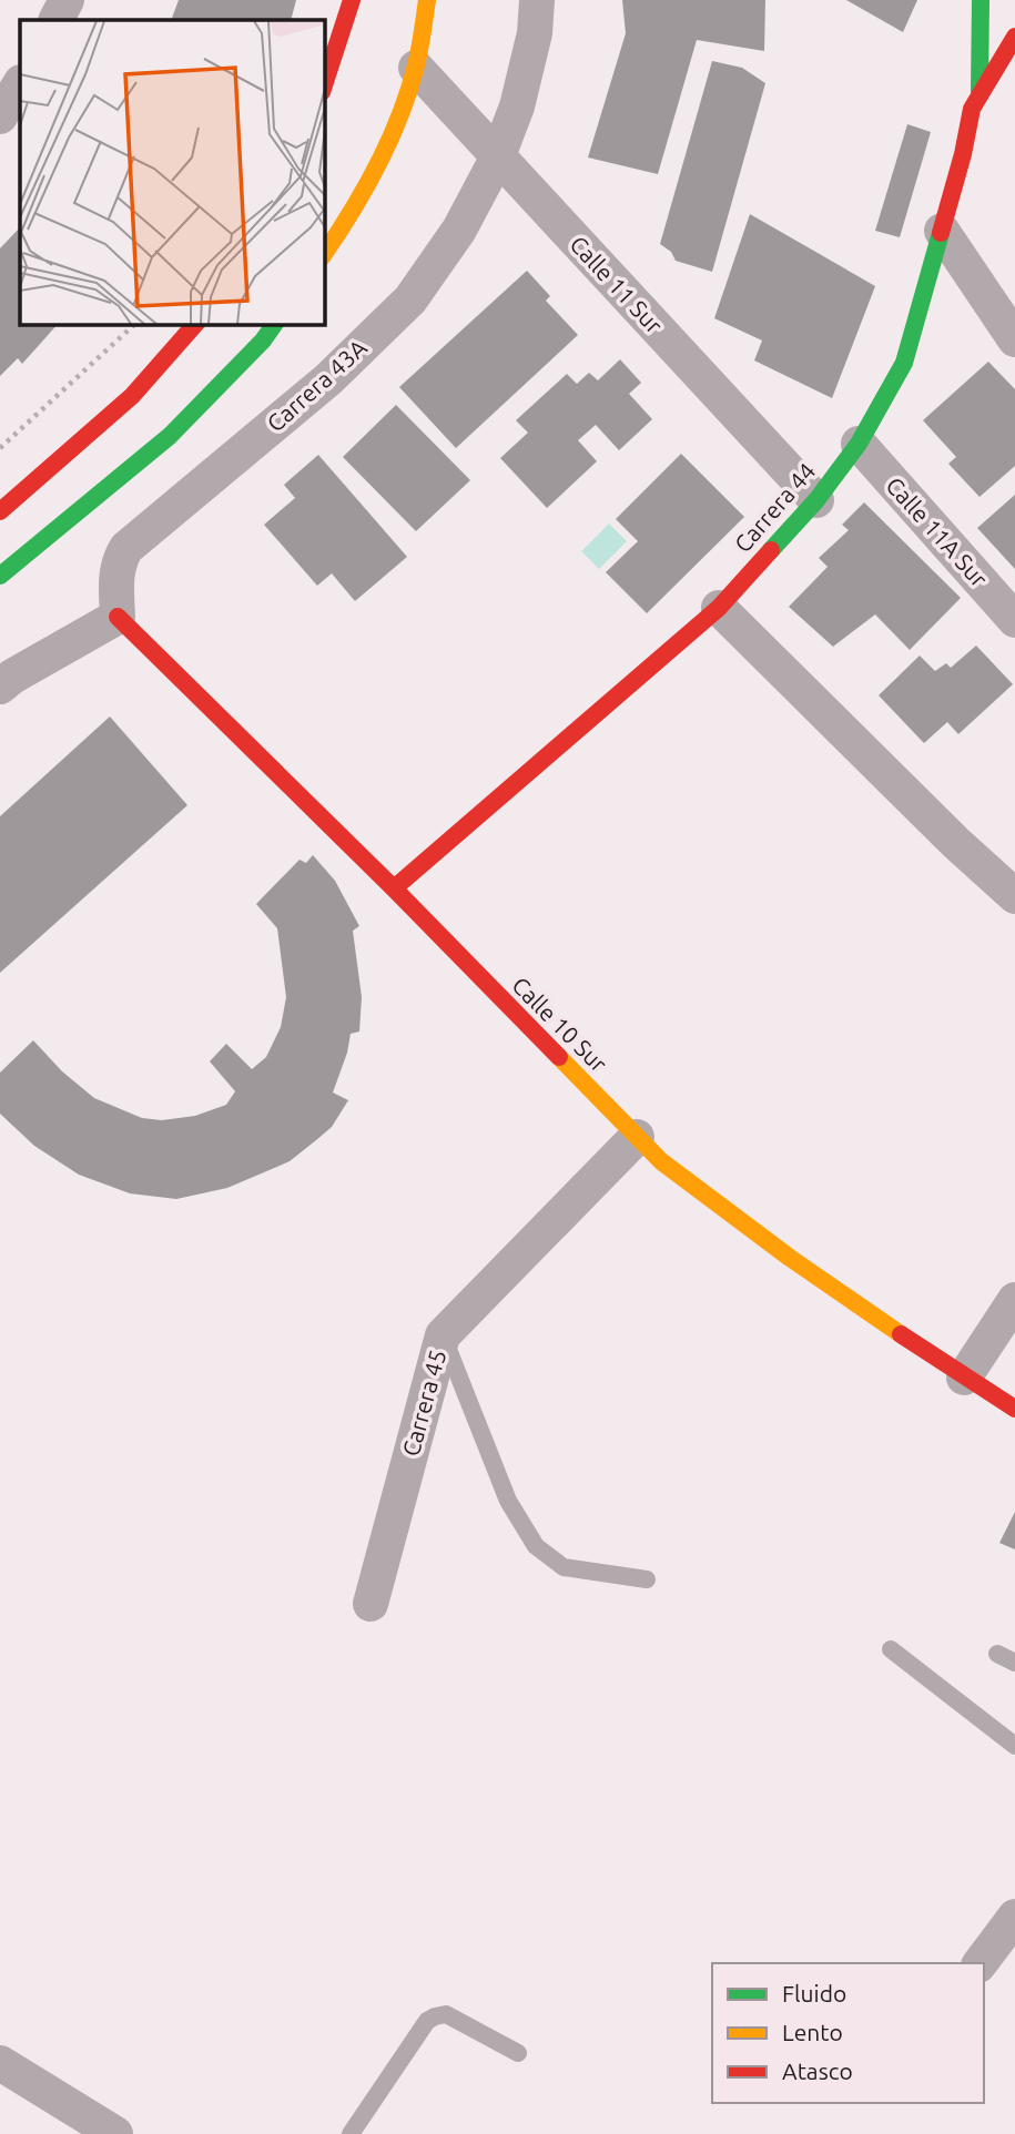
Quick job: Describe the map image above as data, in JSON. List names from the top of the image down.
{
  "streets": {
    "street": [
      "Calle 11 Sur",
      "Carrera 43A",
      "Carrera 44",
      "Calle 11A Sur",
      "Calle 10 Sur",
      "Carrera 45"
    ]
  },
  "crossings": [
    ["Calle 11 Sur", "Carrera 43A"],
    ["Calle 11 Sur", "Carrera 44"],
    ["Carrera 43A", "Calle 10 Sur"],
    ["Carrera 44", "Calle 11A Sur"],
    ["Carrera 44", "Calle 10 Sur"],
    ["Calle 10 Sur", "Carrera 45"]
  ],
  "legend": ["Fluido", "Lento", "Atasco"]
}
